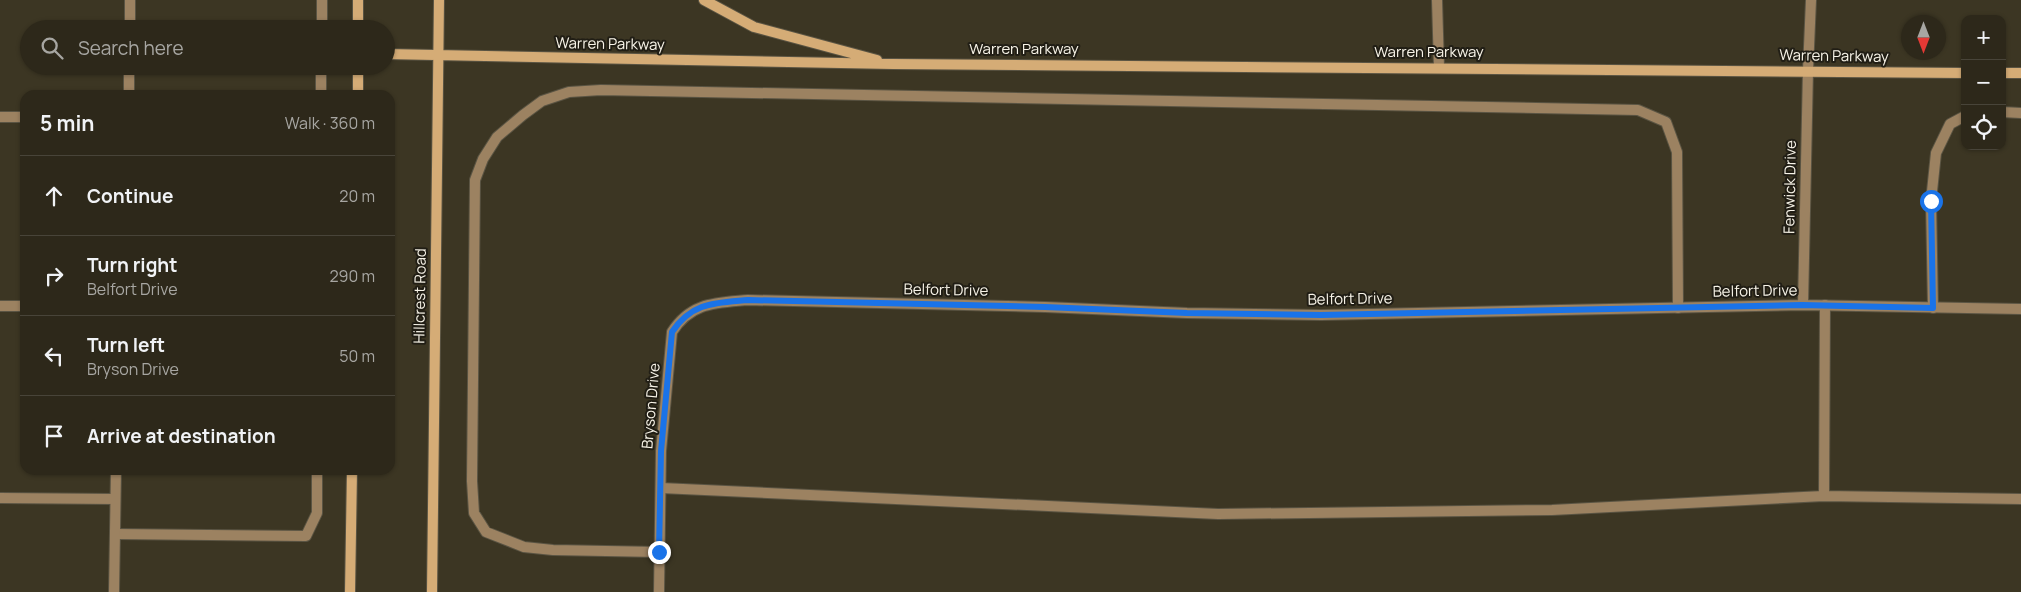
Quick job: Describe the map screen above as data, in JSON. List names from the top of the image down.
{
  "streets": {
    "main road": ["Warren Parkway", "Hillcrest Road"],
    "street": ["Fenwick Drive", "Belfort Drive", "Bryson Drive"]
  },
  "crossings": [
    ["Warren Parkway", "Fenwick Drive"],
    ["Warren Parkway", "Hillcrest Road"],
    ["Fenwick Drive", "Belfort Drive"],
    ["Belfort Drive", "Bryson Drive"]
  ],
  "north": "bottom",
  "page": {
    "map_buttons": ["+", "−"],
    "search": "Search here",
    "heading": ["5 min", "Walk · 360 m"],
    "list": [
      ["Continue", "20 m"],
      ["Turn right", "Belfort Drive", "290 m"],
      ["Turn left", "Bryson Drive", "50 m"],
      "Arrive at destination"
    ]
  }
}
